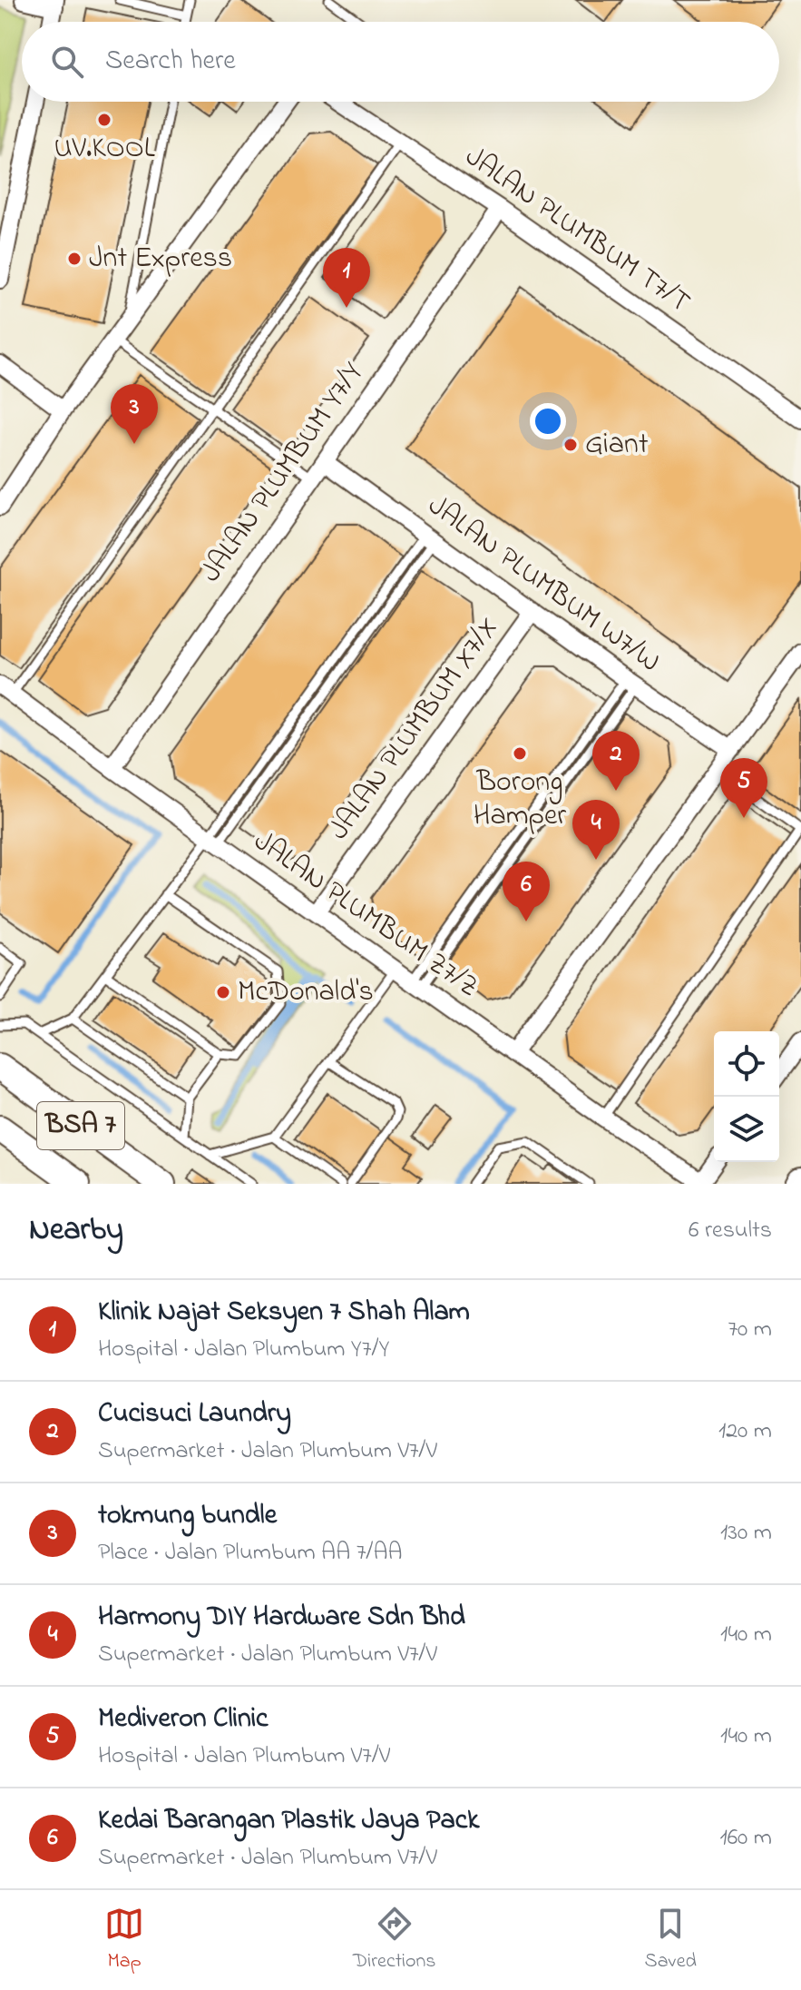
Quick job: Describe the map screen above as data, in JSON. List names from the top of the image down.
{
  "streets": {
    "main road": ["BSA 7"],
    "street": [
      "JALAN PLUMBUM T7/T",
      "JALAN PLUMBUM Y7/Y",
      "JALAN PLUMBUM W7/W",
      "JALAN PLUMBUM X7/X",
      "JALAN PLUMBUM Z7/Z"
    ]
  },
  "crossings": [
    ["JALAN PLUMBUM T7/T", "JALAN PLUMBUM Y7/Y"],
    ["JALAN PLUMBUM Y7/Y", "JALAN PLUMBUM W7/W"],
    ["JALAN PLUMBUM Y7/Y", "JALAN PLUMBUM Z7/Z"],
    ["JALAN PLUMBUM W7/W", "JALAN PLUMBUM X7/X"],
    ["JALAN PLUMBUM X7/X", "JALAN PLUMBUM Z7/Z"]
  ],
  "places": [
    "UV.KOOL",
    "Jnt Express",
    "Giant",
    "Borong Hamper",
    "McDonald's"
  ],
  "page": {
    "search": "Search here",
    "pins": [
      "1",
      "3",
      "2",
      "5",
      "4",
      "6"
    ],
    "heading": ["Nearby", "6 results"],
    "list": [
      {
        "mark": "1",
        "name": "Klinik Najat Seksyen 7 Shah Alam",
        "note": "Hospital · Jalan Plumbum Y7/Y",
        "value": "70 m"
      },
      {
        "mark": "2",
        "name": "Cucisuci Laundry",
        "note": "Supermarket · Jalan Plumbum V7/V",
        "value": "120 m"
      },
      {
        "mark": "3",
        "name": "tokmung bundle",
        "note": "Place · Jalan Plumbum AA 7/AA",
        "value": "130 m"
      },
      {
        "mark": "4",
        "name": "Harmony DIY Hardware Sdn Bhd",
        "note": "Supermarket · Jalan Plumbum V7/V",
        "value": "140 m"
      },
      {
        "mark": "5",
        "name": "Mediveron Clinic",
        "note": "Hospital · Jalan Plumbum V7/V",
        "value": "140 m"
      },
      {
        "mark": "6",
        "name": "Kedai Barangan Plastik Jaya Pack",
        "note": "Supermarket · Jalan Plumbum V7/V",
        "value": "160 m"
      }
    ],
    "nav": ["Map", "Directions", "Saved"]
  }
}
